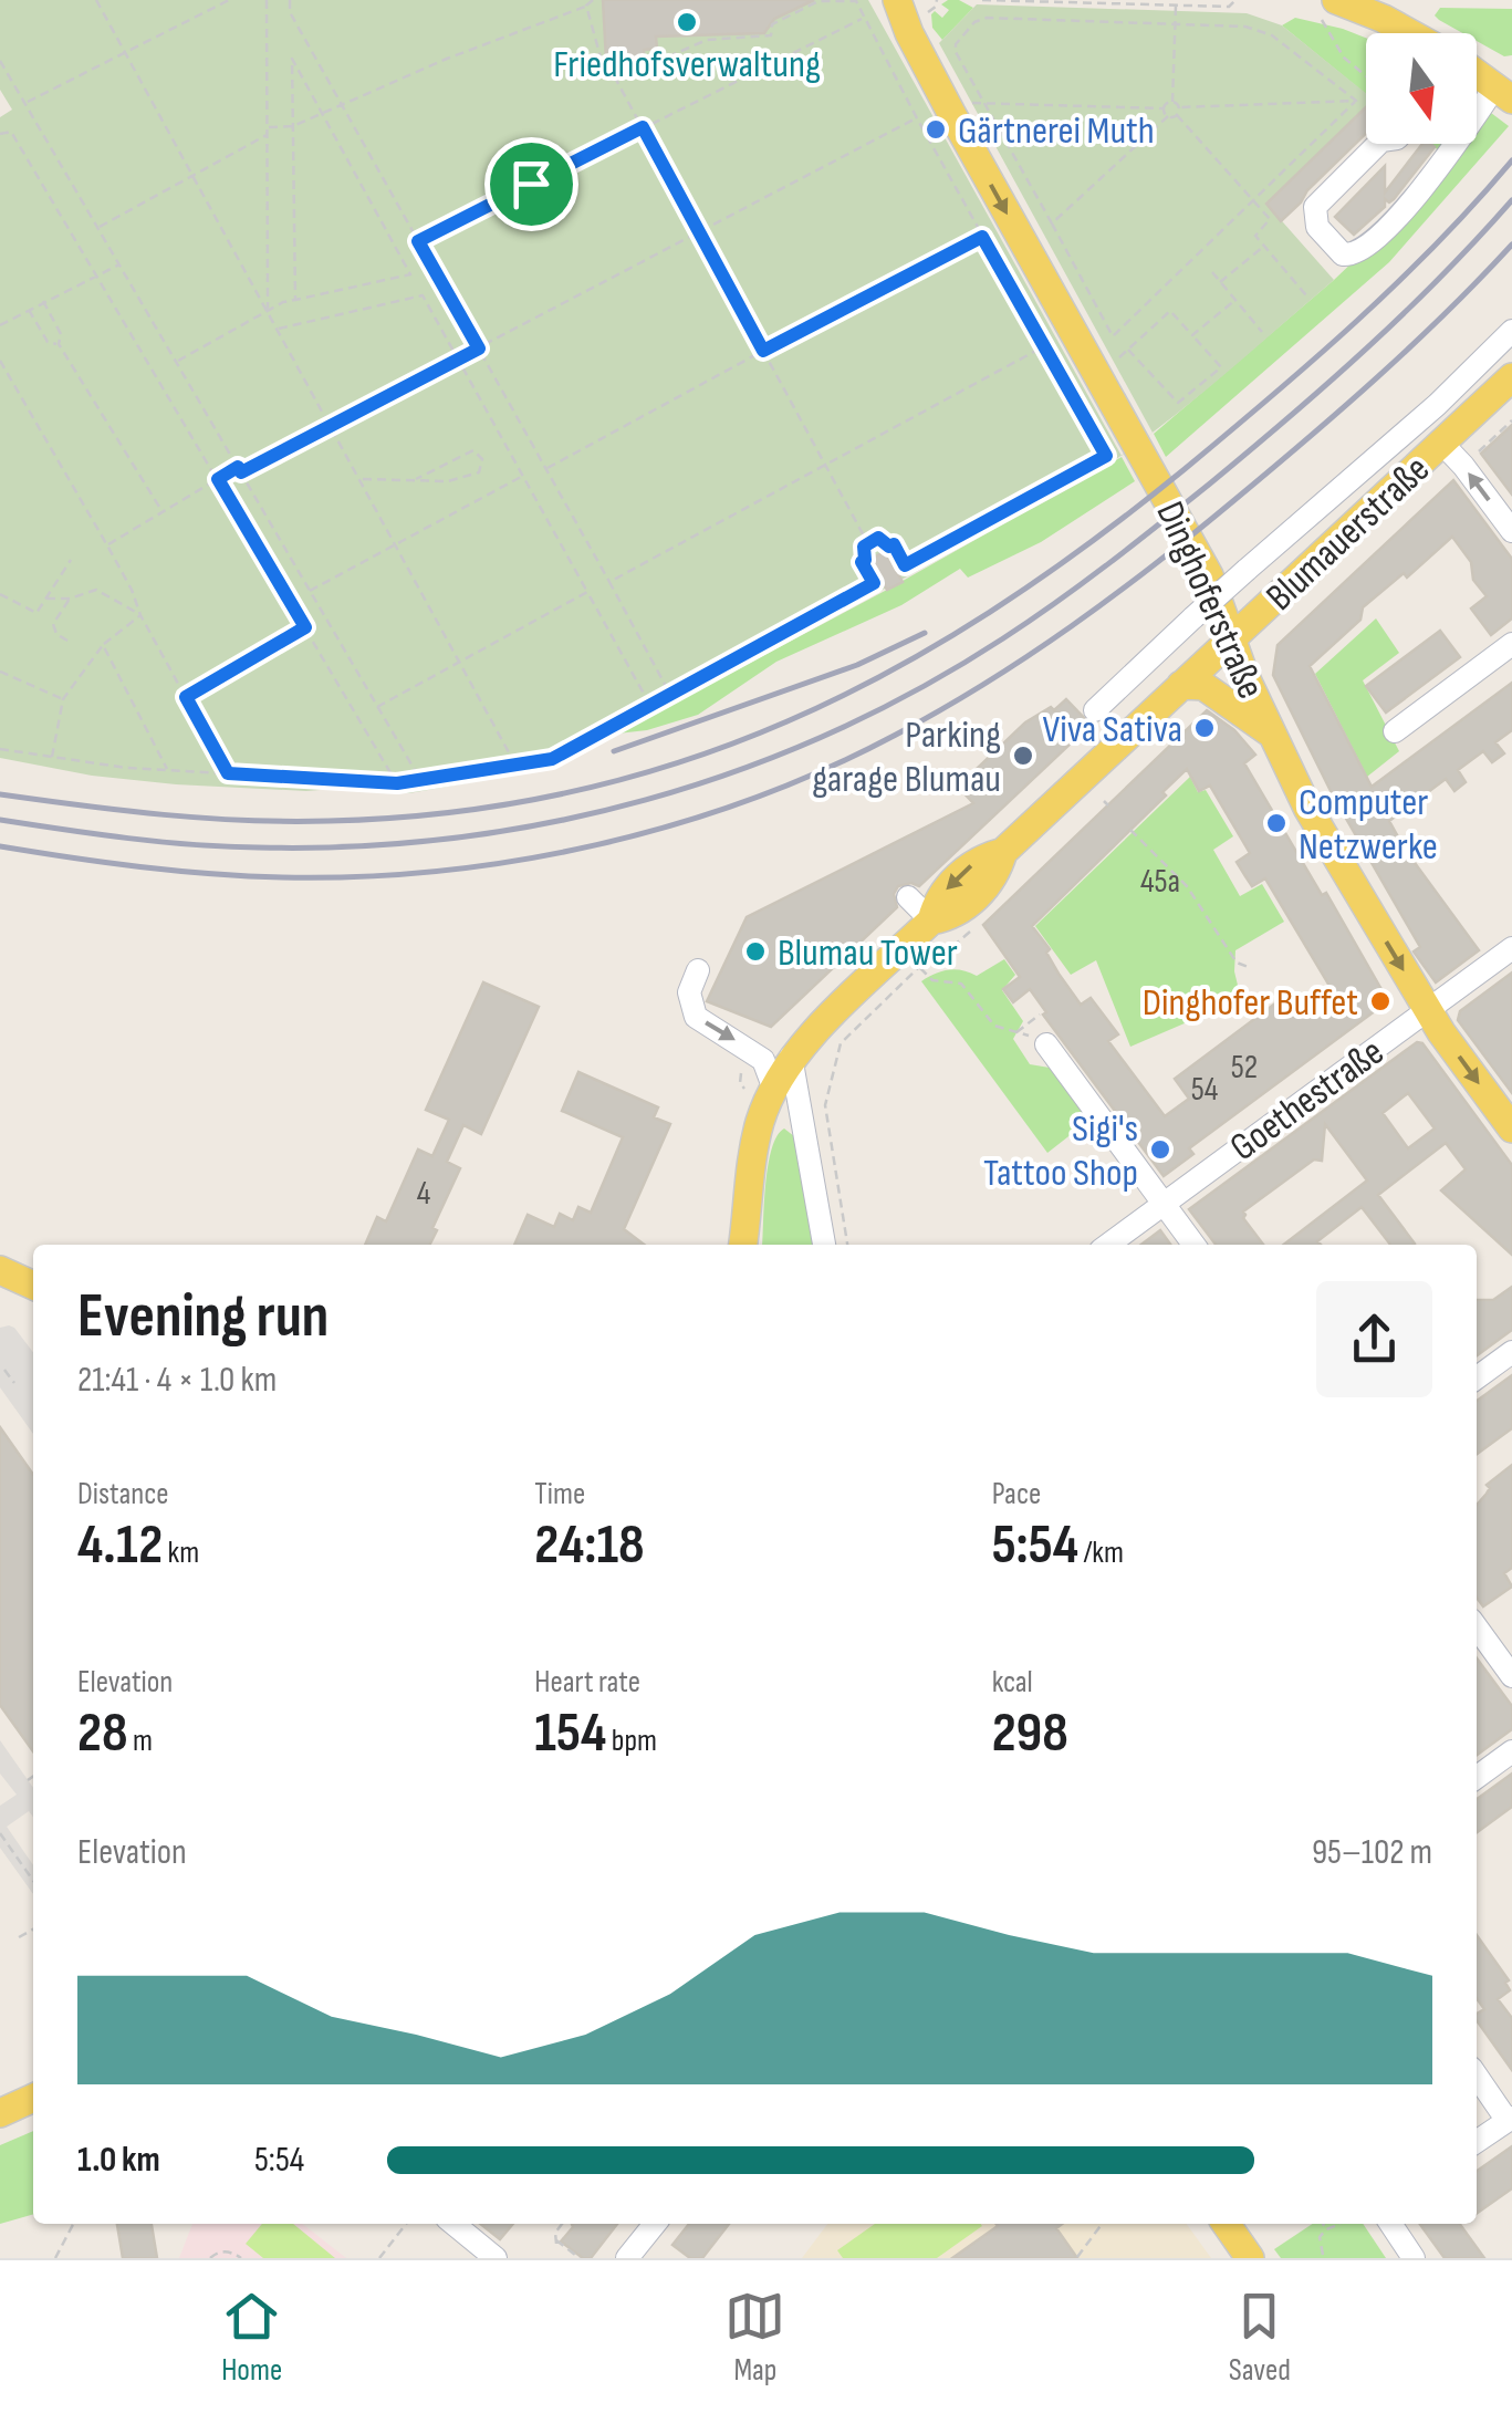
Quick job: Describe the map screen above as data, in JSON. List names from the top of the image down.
{
  "streets": {
    "main road": ["Blumauerstraße", "Dinghoferstraße"],
    "street": ["Goethestraße"]
  },
  "crossings": [
    ["Blumauerstraße", "Dinghoferstraße"],
    ["Dinghoferstraße", "Goethestraße"]
  ],
  "one_way": ["Dinghoferstraße"],
  "places": [
    "Friedhofsverwaltung",
    "Gärtnerei Muth",
    "Viva Sativa",
    "Parking garage Blumau",
    "Computer Netzwerke",
    "Blumau Tower",
    "Dinghofer Buffet",
    "Sigi's Tattoo Shop"
  ],
  "house_numbers": [
    "45a",
    "52",
    "54",
    "4"
  ],
  "north": "bottom",
  "page": {
    "heading": ["Evening run", "21:41 · 4 × 1.0 km"],
    "stats": [
      ["Distance", "4.12 km"],
      ["Time", "24:18"],
      ["Pace", "5:54 /km"],
      ["Elevation", "28 m"],
      ["Heart rate", "154 bpm"],
      ["kcal", "298"]
    ],
    "chart": ["Elevation", "95–102 m"],
    "list": [
      {
        "name": "1.0 km",
        "note": "5:54"
      }
    ],
    "tabs": ["Home", "Map", "Saved"]
  }
}
